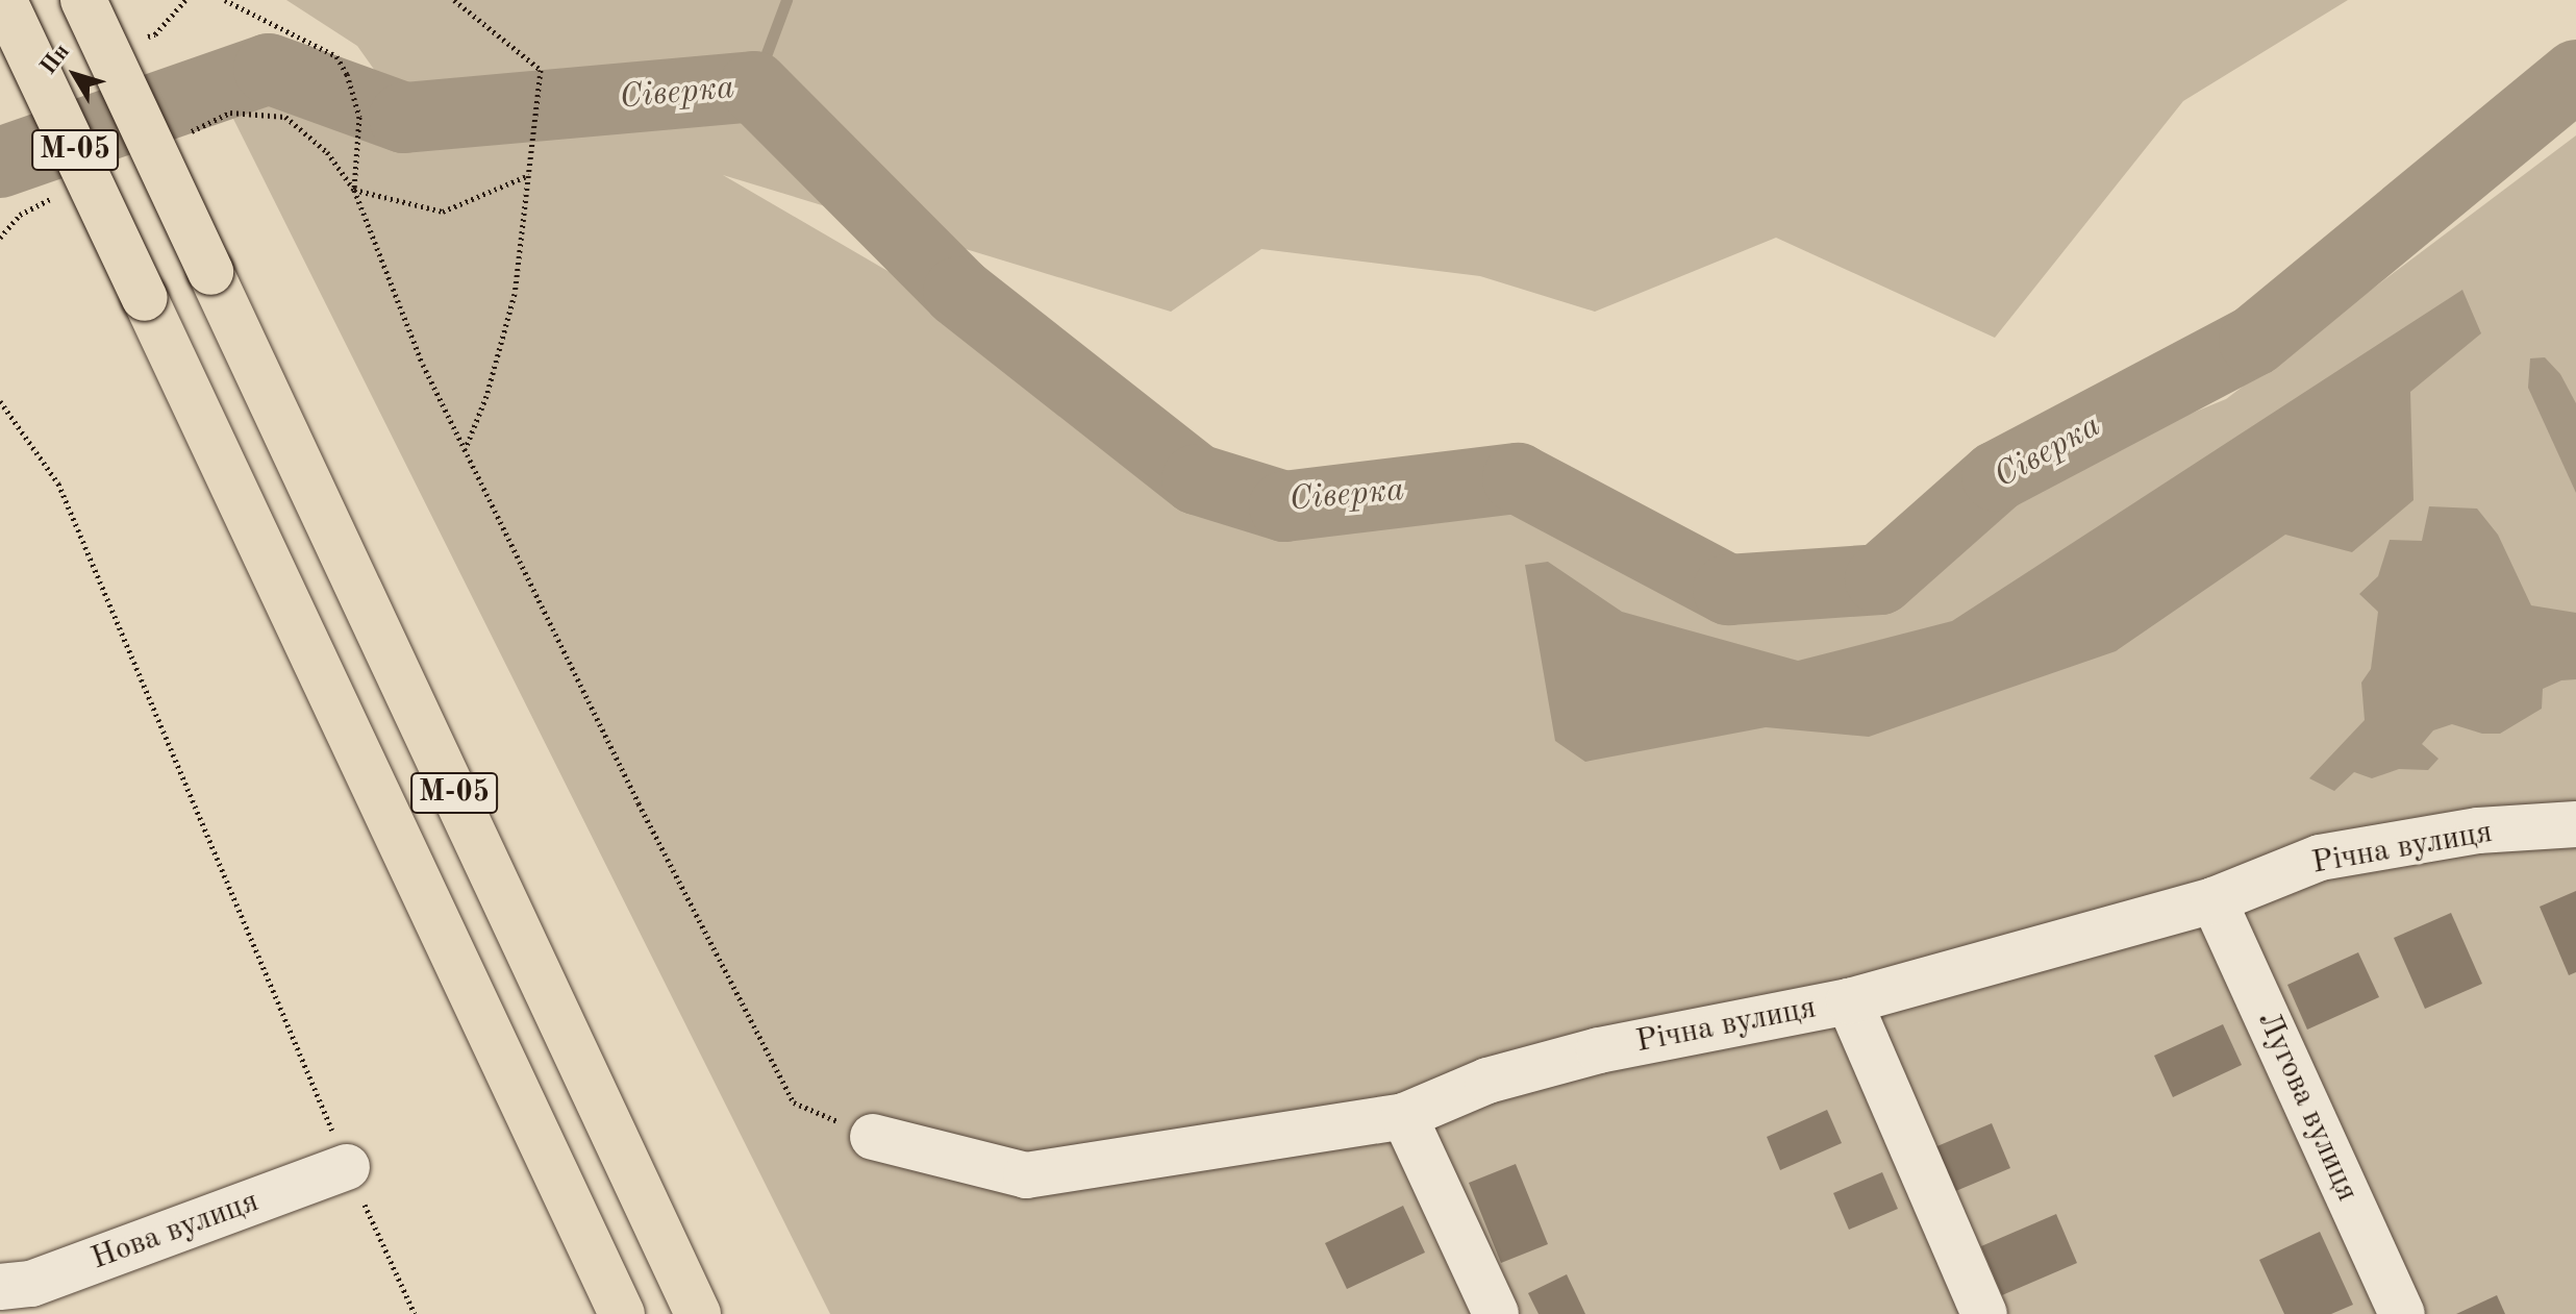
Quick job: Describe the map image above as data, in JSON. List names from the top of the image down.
{
  "streets": {
    "highway": ["М-05"],
    "street": ["Річна вулиця", "Лугова вулиця", "Нова вулиця"]
  },
  "crossings": [
    ["Річна вулиця", "Лугова вулиця"]
  ],
  "water": ["Сіверка"],
  "north": "top left"
}
